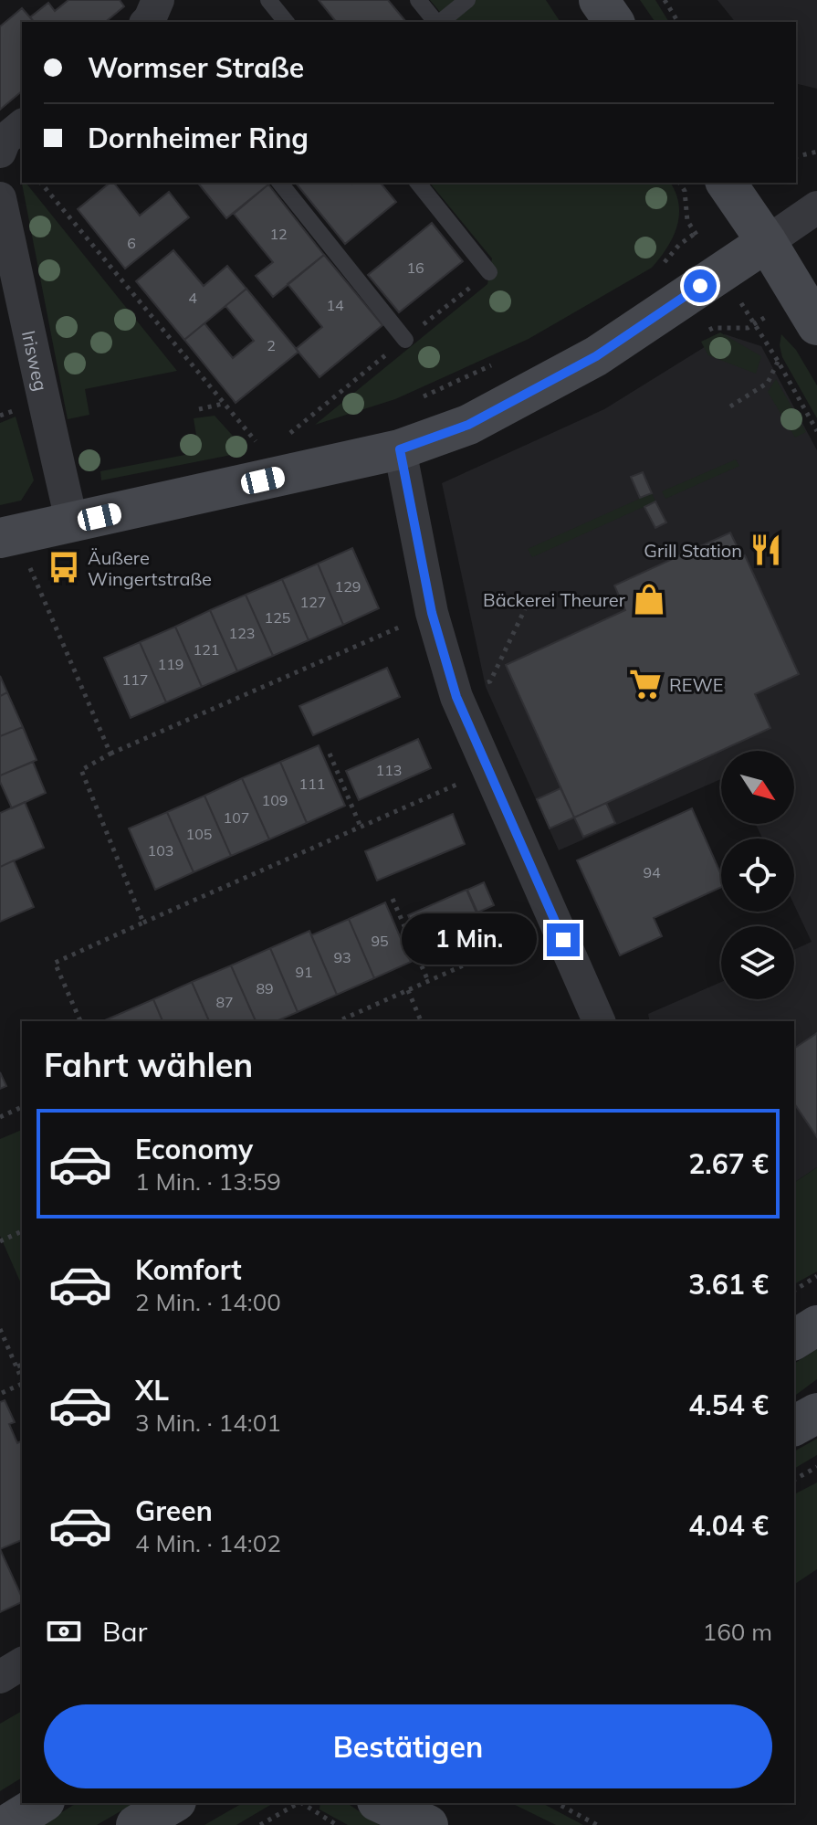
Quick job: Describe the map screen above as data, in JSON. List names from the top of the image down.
{
  "streets": {
    "street": ["Irisweg"]
  },
  "places": {
    "restaurant": ["Grill Station"],
    "bus stop": ["Äußere Wingertstraße"],
    "shop": ["Bäckerei Theurer"],
    "supermarket": ["REWE"]
  },
  "house_numbers": [
    "12",
    "6",
    "16",
    "4",
    "14",
    "2",
    "129",
    "127",
    "125",
    "123",
    "121",
    "119",
    "117",
    "113",
    "111",
    "109",
    "107",
    "105",
    "103",
    "94",
    "95",
    "93",
    "91",
    "89",
    "87"
  ],
  "north": "bottom right",
  "page": {
    "banner": ["Wormser Straße", "Dornheimer Ring"],
    "bubble": "1 Min.",
    "heading": "Fahrt wählen",
    "list": [
      {
        "name": "Economy",
        "note": "1 Min. · 13:59",
        "value": "2.67 €"
      },
      {
        "name": "Komfort",
        "note": "2 Min. · 14:00",
        "value": "3.61 €"
      },
      {
        "name": "XL",
        "note": "3 Min. · 14:01",
        "value": "4.54 €"
      },
      {
        "name": "Green",
        "note": "4 Min. · 14:02",
        "value": "4.04 €"
      }
    ],
    "pay": ["Bar", "160 m"],
    "buttons": "Bestätigen"
  }
}
